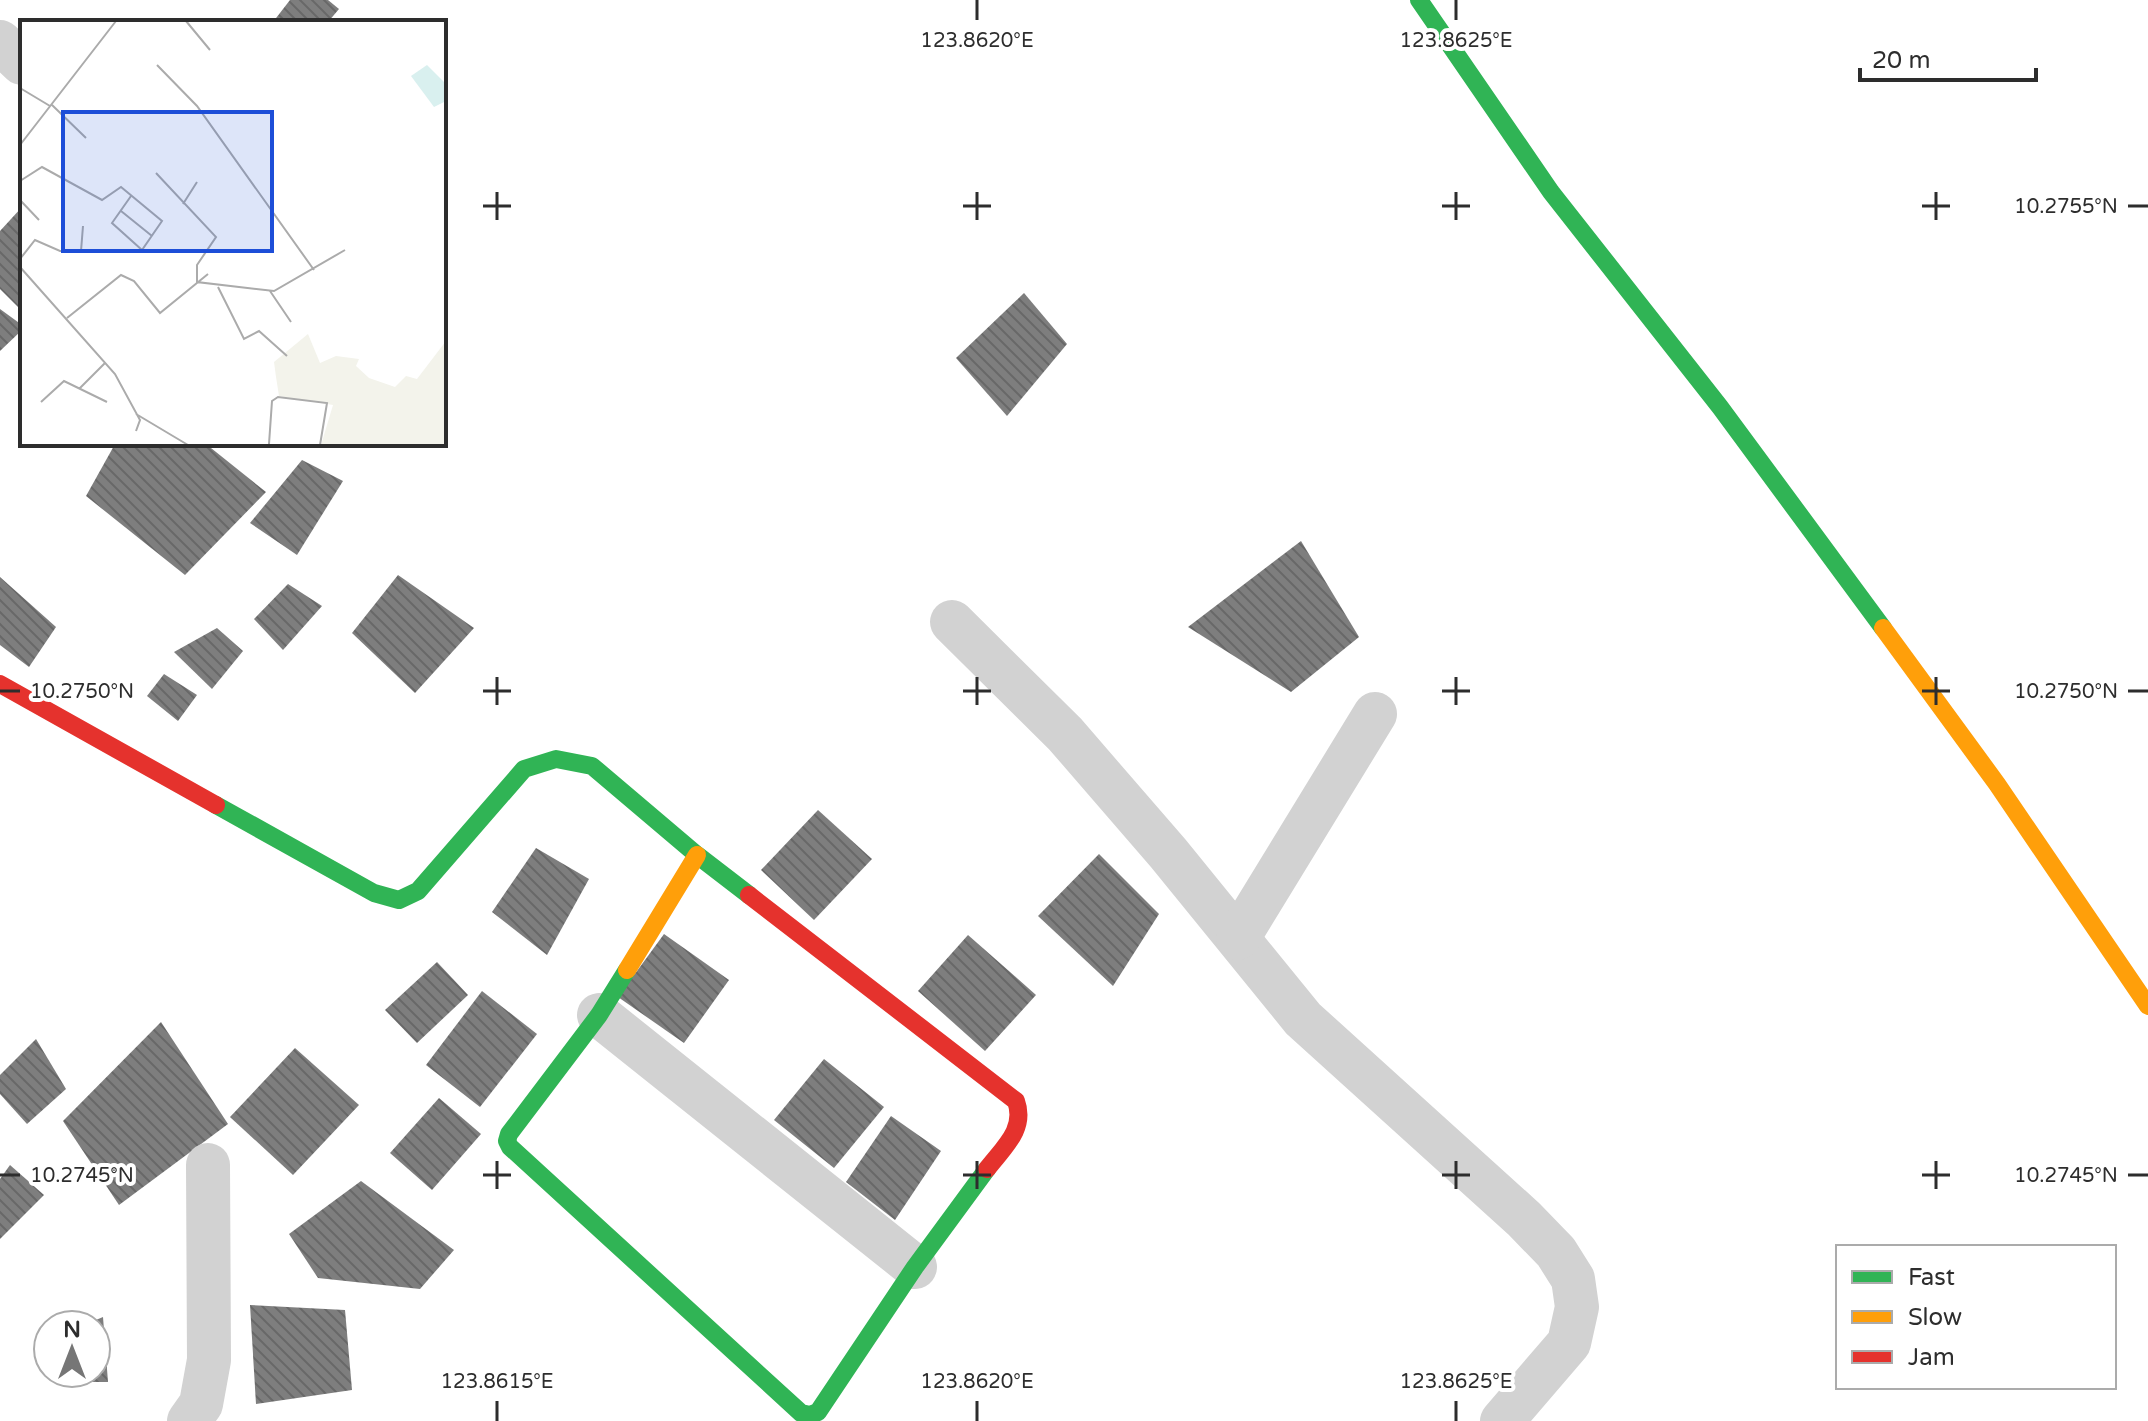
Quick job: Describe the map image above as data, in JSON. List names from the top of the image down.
{
  "legend": ["Fast", "Slow", "Jam"],
  "scale_bar": "20 m",
  "north": "top",
  "coordinates": [
    "123.8620°E",
    "123.8625°E",
    "10.2755°N",
    "10.2750°N",
    "10.2745°N",
    "123.8615°E"
  ]
}
